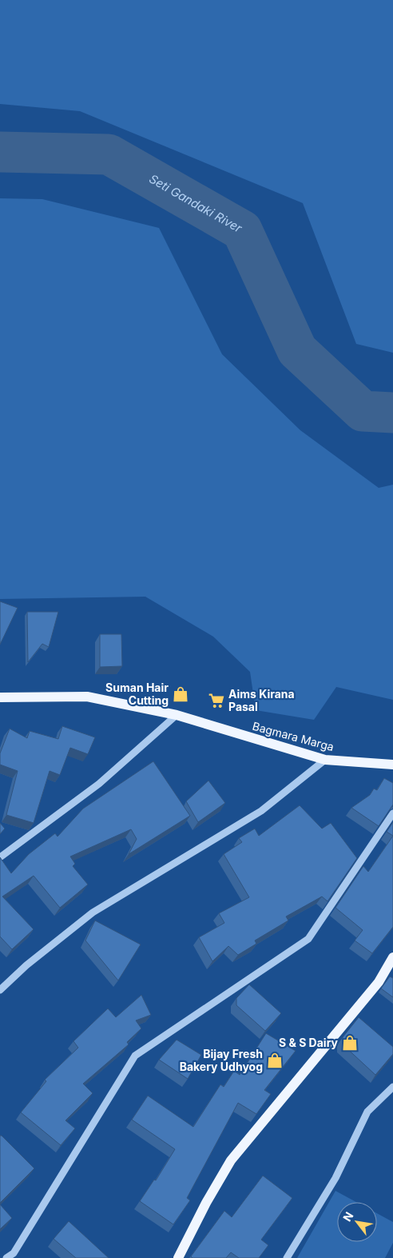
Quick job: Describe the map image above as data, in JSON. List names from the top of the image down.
{
  "streets": {
    "main road": ["Bagmara Marga"]
  },
  "water": ["Seti Gandaki River"],
  "places": {
    "shop": ["Suman Hair Cutting", "S & S Dairy", "Bijay Fresh Bakery Udhyog"],
    "supermarket": ["Aims Kirana Pasal"]
  },
  "north": "top left"
}
